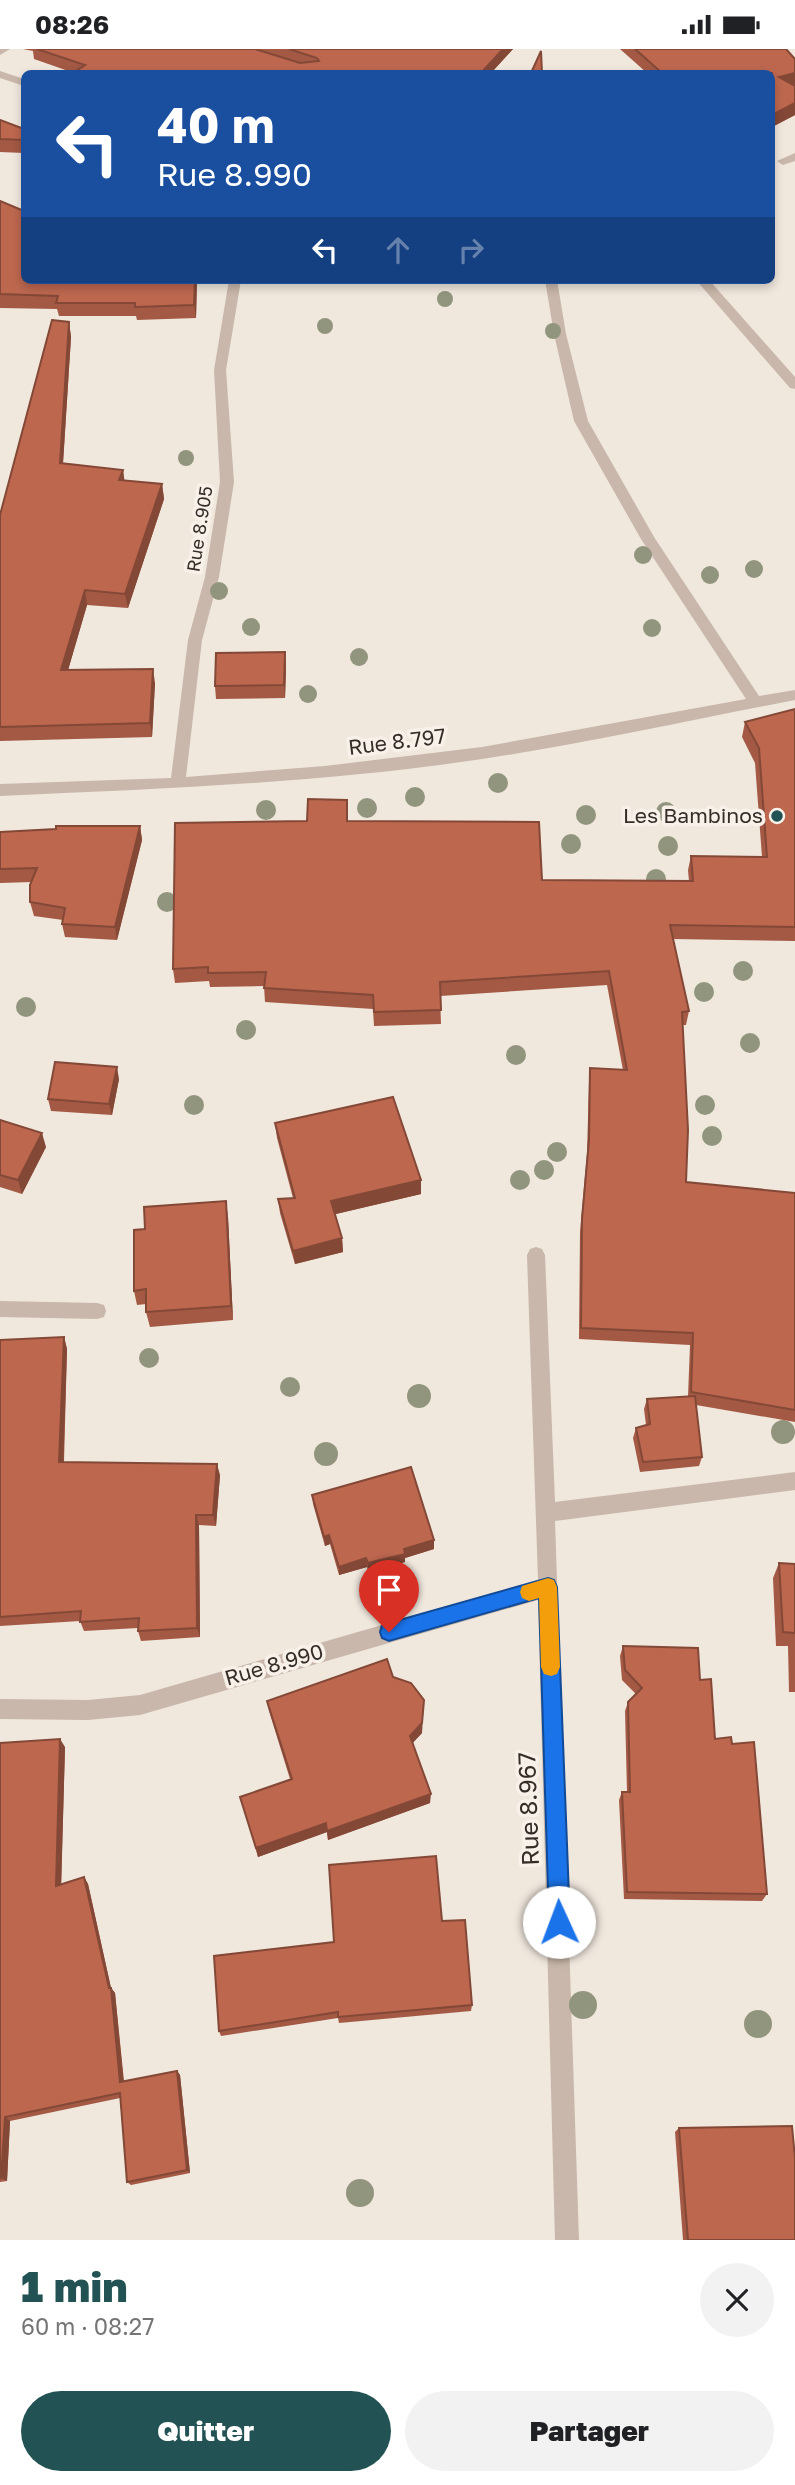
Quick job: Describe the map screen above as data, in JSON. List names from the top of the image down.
{
  "streets": {
    "street": [
      "Rue 8.905",
      "Rue 8.797",
      "Rue 8.990",
      "Rue 8.967"
    ]
  },
  "crossings": [
    ["Rue 8.905", "Rue 8.797"],
    ["Rue 8.990", "Rue 8.967"]
  ],
  "places": ["Les Bambinos"],
  "page": {
    "status": "08:26",
    "turn": ["40 m", "Rue 8.990"],
    "heading": ["1 min", "60 m · 08:27"],
    "buttons": ["Quitter", "Partager"]
  }
}
